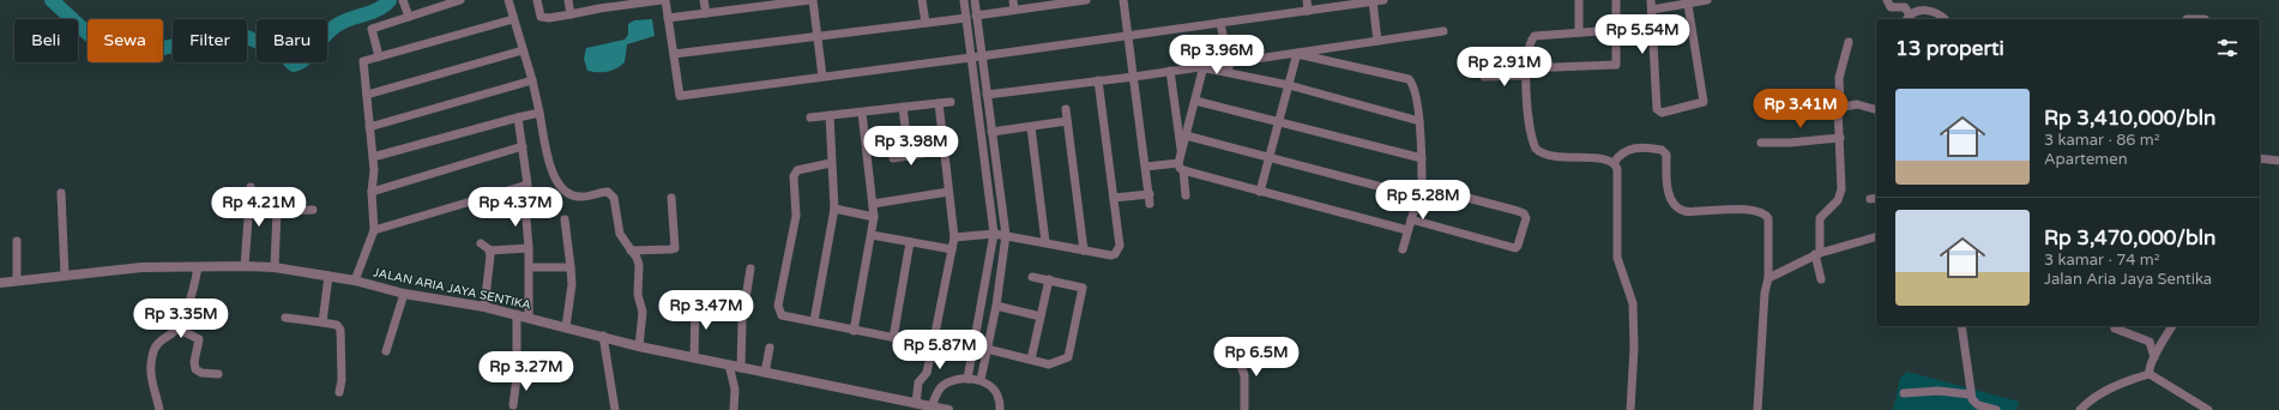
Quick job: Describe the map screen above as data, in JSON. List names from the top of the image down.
{
  "streets": {
    "street": ["JALAN ARIA JAYA SENTIKA"]
  },
  "page": {
    "price": [
      "Rp 5.54M",
      "Rp 3.96M",
      "Rp 2.91M",
      "Rp 3.41M",
      "Rp 3.98M",
      "Rp 5.28M",
      "Rp 4.21M",
      "Rp 4.37M",
      "Rp 3.47M",
      "Rp 3.35M",
      "Rp 5.87M",
      "Rp 6.5M",
      "Rp 3.27M"
    ],
    "chip": [
      "Beli",
      "Sewa",
      "Filter",
      "Baru"
    ],
    "heading": "13 properti",
    "list": [
      {
        "name": "Rp 3,410,000/bln",
        "note": "3 kamar · 86 m² · Apartemen"
      },
      {
        "name": "Rp 3,470,000/bln",
        "note": "3 kamar · 74 m² · Jalan Aria Jaya Sentika"
      }
    ]
  }
}
